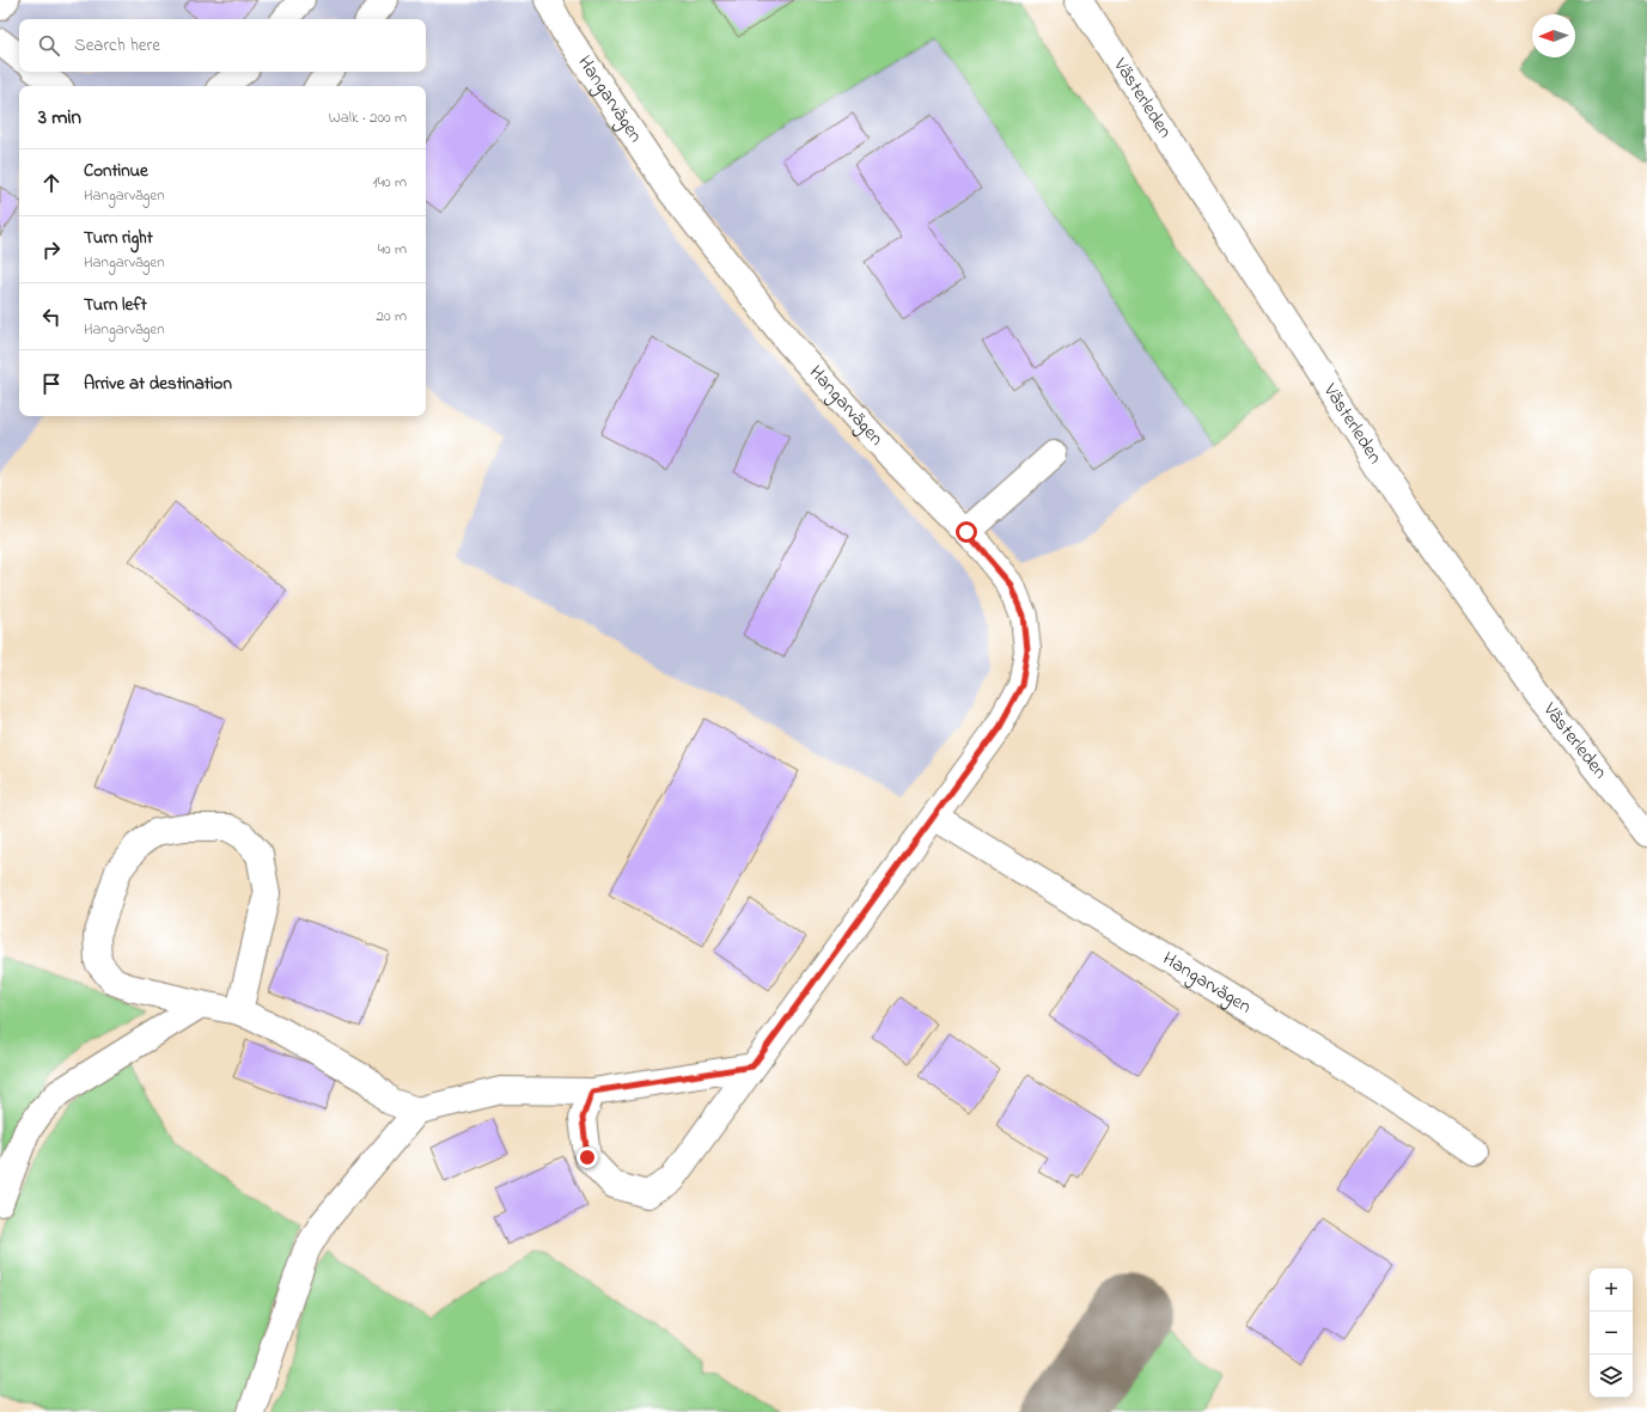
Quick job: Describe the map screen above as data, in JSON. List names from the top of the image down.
{
  "streets": {
    "street": ["Västerleden", "Hangarvägen"]
  },
  "north": "left",
  "page": {
    "search": "Search here",
    "heading": ["3 min", "Walk · 200 m"],
    "list": [
      ["Continue", "Hangarvägen", "140 m"],
      ["Turn right", "Hangarvägen", "40 m"],
      ["Turn left", "Hangarvägen", "20 m"],
      "Arrive at destination"
    ],
    "map_buttons": ["+", "−"]
  }
}
